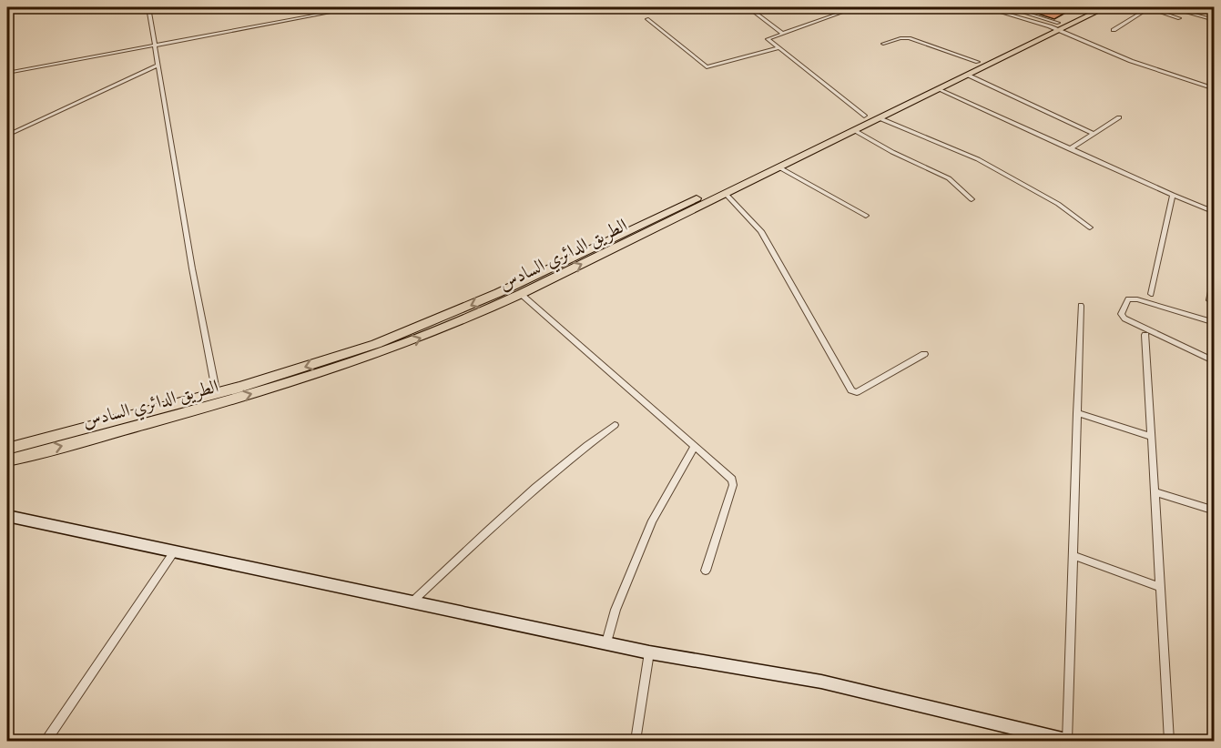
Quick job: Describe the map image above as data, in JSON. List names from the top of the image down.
{
  "streets": {
    "highway": ["الطريق الدائري السادس"]
  }
}
